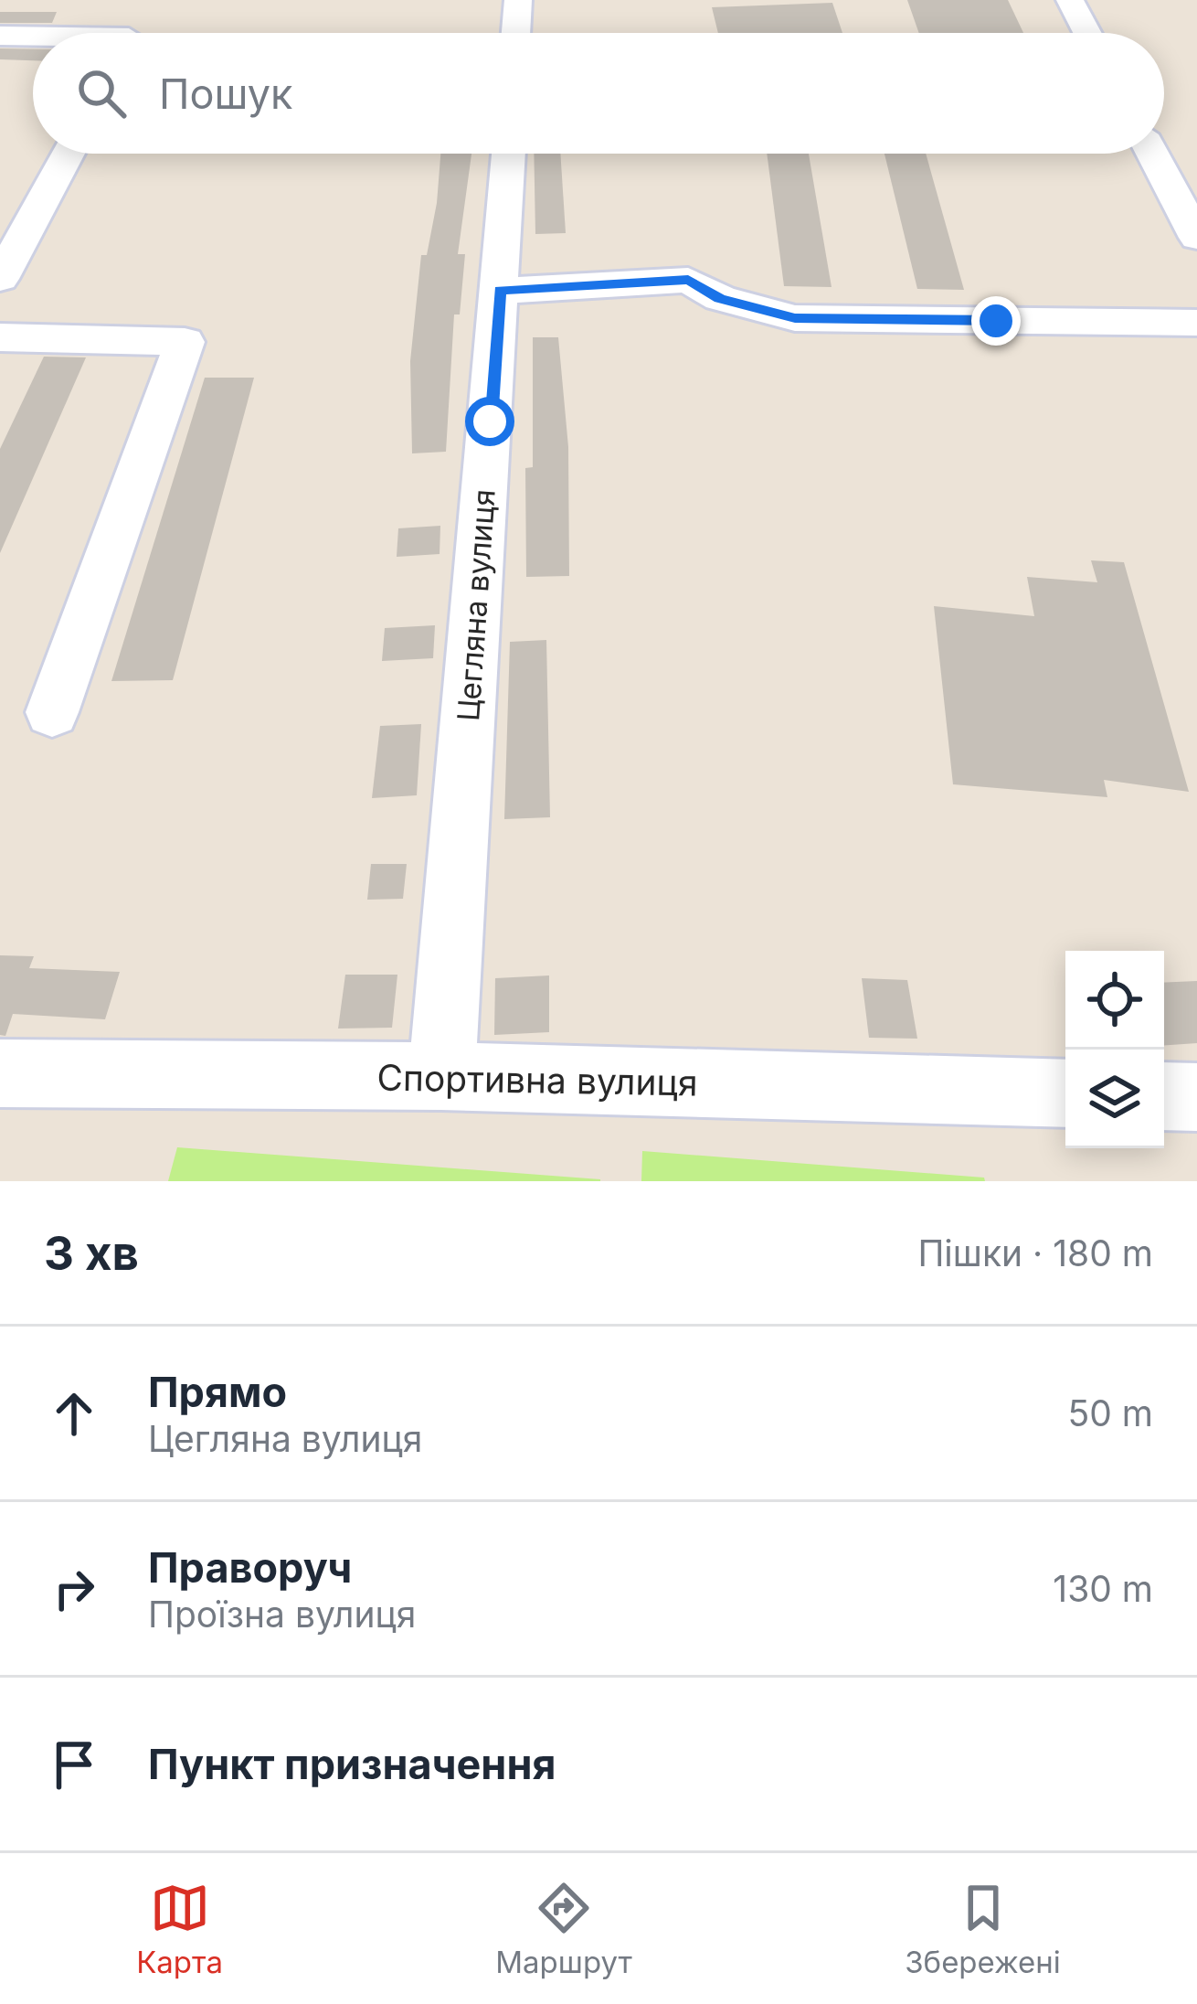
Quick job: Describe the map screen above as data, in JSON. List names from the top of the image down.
{
  "streets": {
    "street": ["Цегляна вулиця", "Спортивна вулиця"]
  },
  "crossings": [
    ["Цегляна вулиця", "Спортивна вулиця"]
  ],
  "page": {
    "search": "Пошук",
    "heading": ["3 хв", "Пішки · 180 m"],
    "list": [
      ["Прямо", "Цегляна вулиця", "50 m"],
      ["Праворуч", "Проїзна вулиця", "130 m"],
      "Пункт призначення"
    ],
    "nav": ["Карта", "Маршрут", "Збережені"]
  }
}
